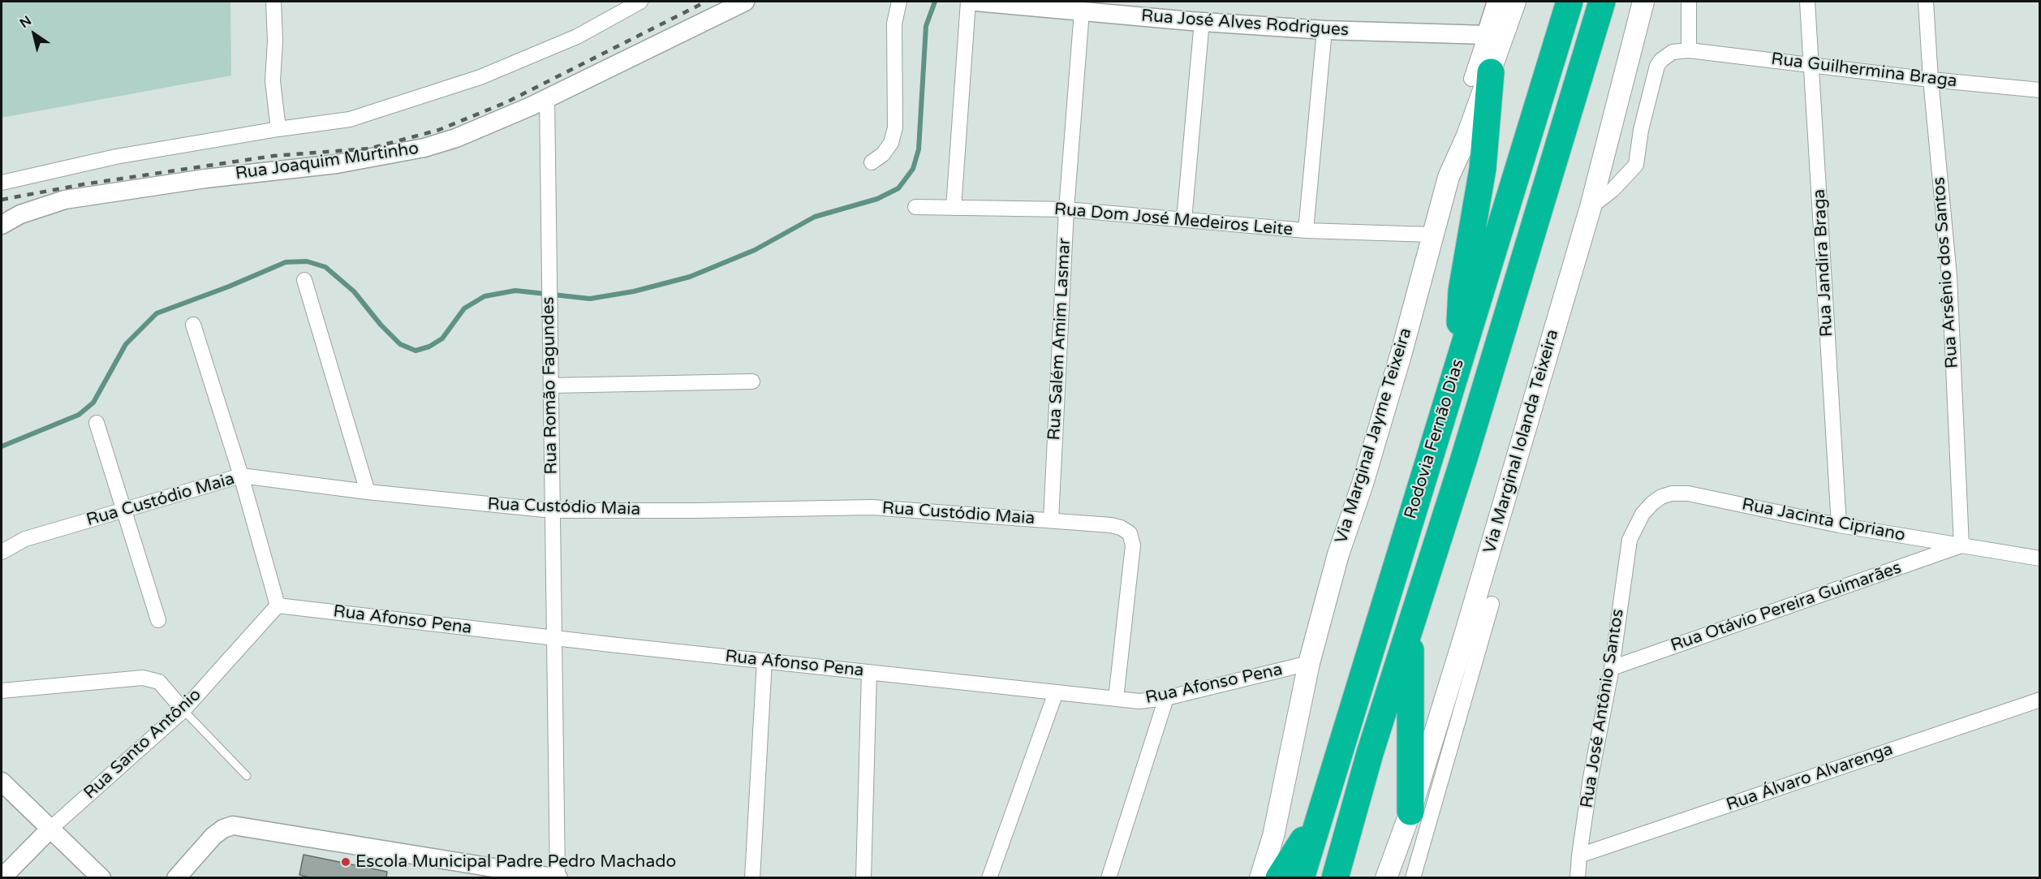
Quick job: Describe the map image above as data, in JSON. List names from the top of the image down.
{
  "streets": {
    "highway": ["Rodovia Fernão Dias"],
    "main road": ["Via Marginal Jayme Teixeira", "Via Marginal Iolanda Teixeira"],
    "street": [
      "Rua José Alves Rodrigues",
      "Rua Guilhermina Braga",
      "Rua Joaquim Murtinho",
      "Rua Dom José Medeiros Leite",
      "Rua Jandira Braga",
      "Rua Arsênio dos Santos",
      "Rua Salém Amim Lasmar",
      "Rua Romão Fagundes",
      "Rua Custódio Maia",
      "Rua Jacinta Cipriano",
      "Rua Otávio Pereira Guimarães",
      "Rua Afonso Pena",
      "Rua José Antônio Santos",
      "Rua Santo Antônio",
      "Rua Álvaro Alvarenga"
    ]
  },
  "crossings": [
    ["Rua José Alves Rodrigues", "Rua Salém Amim Lasmar"],
    ["Rua Guilhermina Braga", "Rua Jandira Braga"],
    ["Rua Guilhermina Braga", "Rua Arsênio dos Santos"],
    ["Rua Joaquim Murtinho", "Rua Romão Fagundes"],
    ["Rua Dom José Medeiros Leite", "Rua Salém Amim Lasmar"],
    ["Rua Dom José Medeiros Leite", "Via Marginal Jayme Teixeira"],
    ["Rua Jandira Braga", "Rua Jacinta Cipriano"],
    ["Rua Arsênio dos Santos", "Rua Jacinta Cipriano"],
    ["Rua Arsênio dos Santos", "Rua Otávio Pereira Guimarães"],
    ["Rua Salém Amim Lasmar", "Rua Custódio Maia"],
    ["Rua Romão Fagundes", "Rua Custódio Maia"],
    ["Rua Romão Fagundes", "Rua Afonso Pena"],
    ["Via Marginal Jayme Teixeira", "Rua Afonso Pena"],
    ["Rua Custódio Maia", "Rua Afonso Pena"],
    ["Rua Jacinta Cipriano", "Rua Otávio Pereira Guimarães"],
    ["Rua Jacinta Cipriano", "Rua José Antônio Santos"],
    ["Rua Otávio Pereira Guimarães", "Rua José Antônio Santos"],
    ["Rua Afonso Pena", "Rua Santo Antônio"],
    ["Rua José Antônio Santos", "Rua Álvaro Alvarenga"]
  ],
  "places": ["Escola Municipal Padre Pedro Machado"],
  "north": "top left"
}
